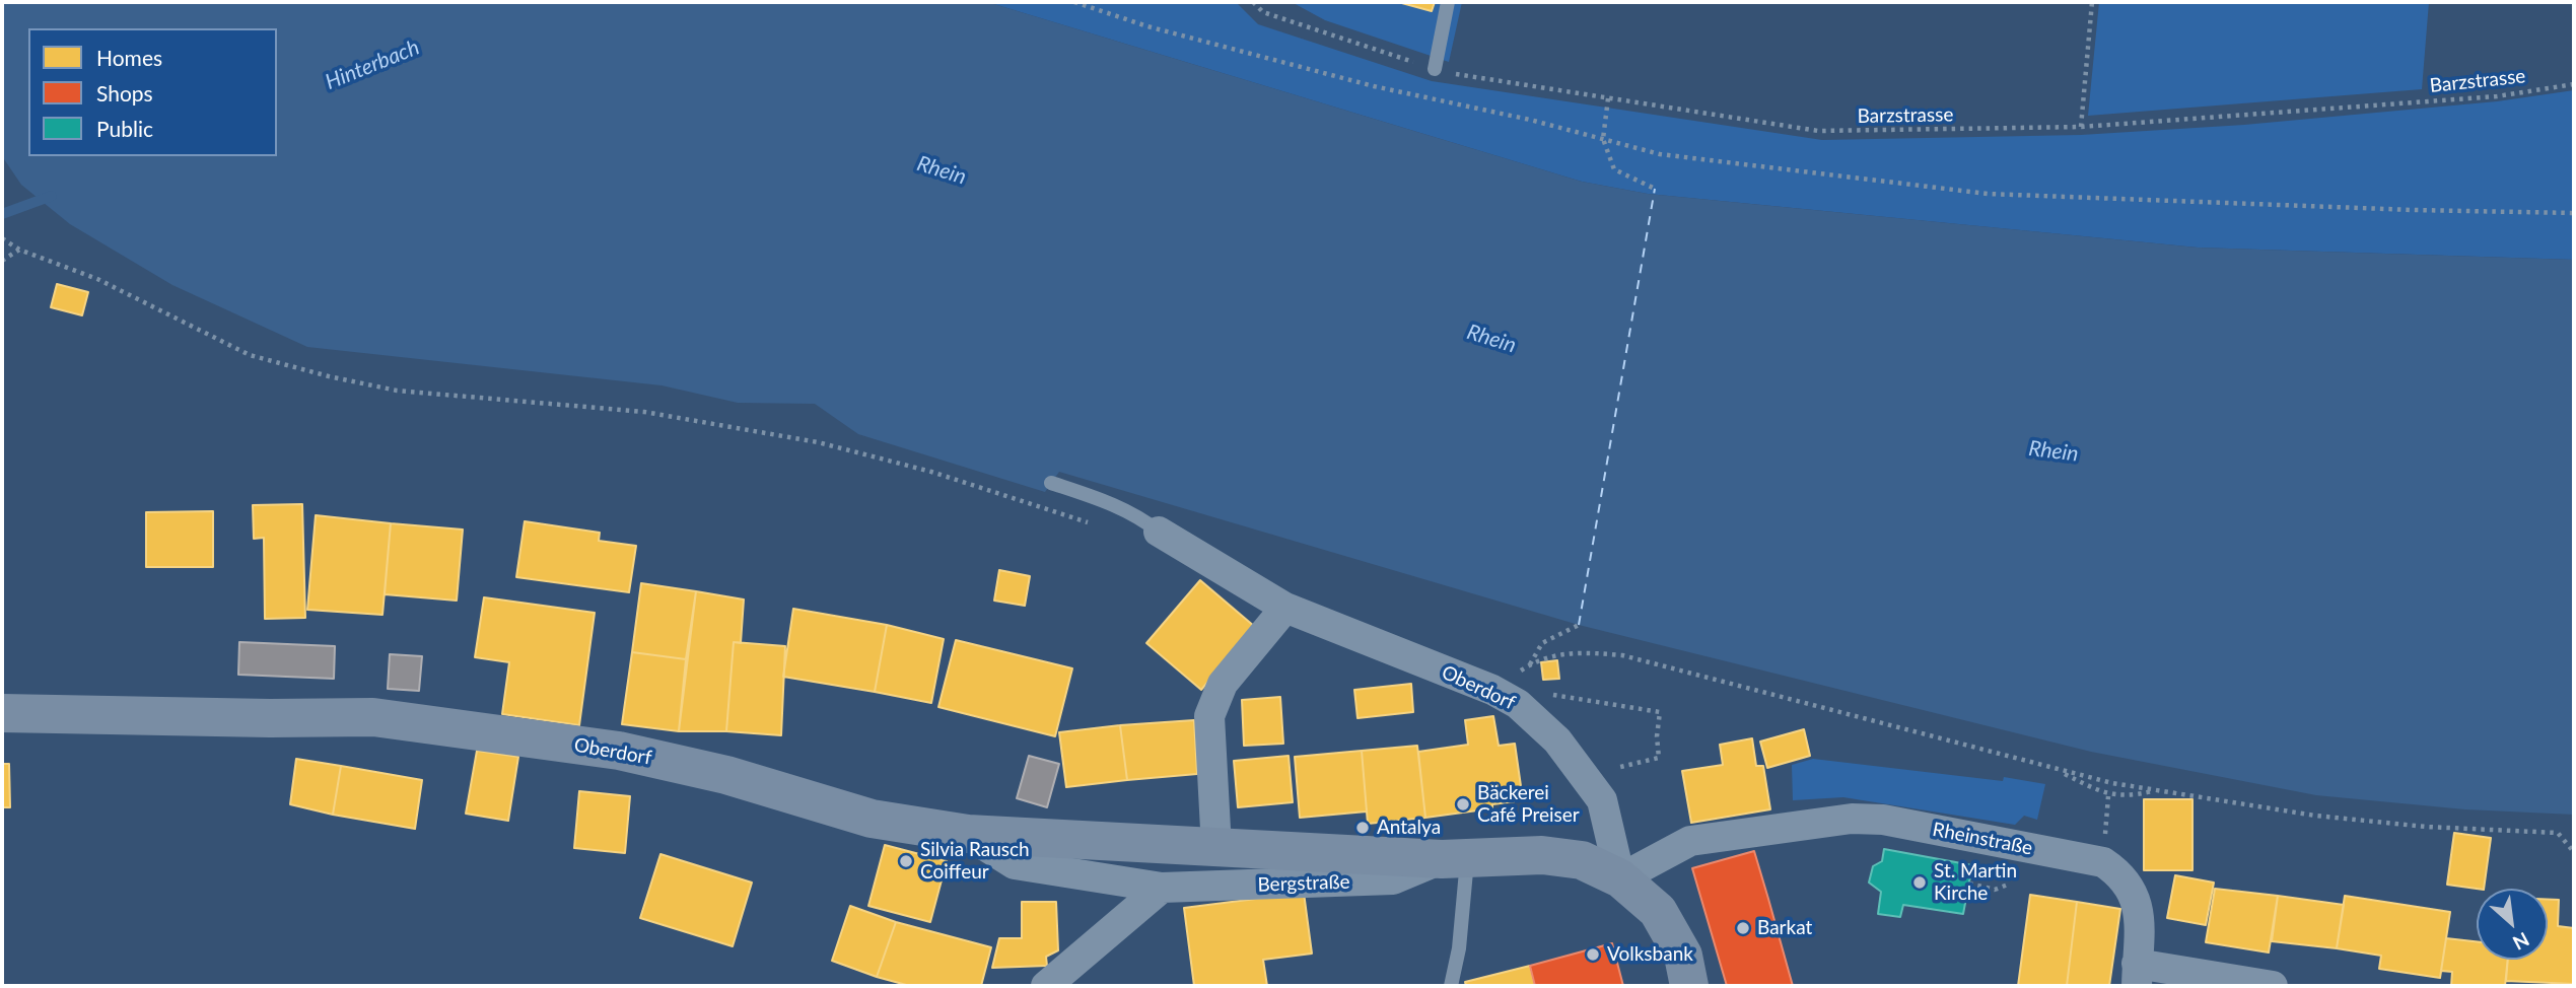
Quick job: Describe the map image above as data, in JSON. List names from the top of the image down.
{
  "streets": {
    "main road": ["Oberdorf"],
    "street": ["Rheinstraße", "Bergstraße"],
    "path": ["Barzstrasse"]
  },
  "crossings": [
    ["Oberdorf", "Rheinstraße"],
    ["Oberdorf", "Bergstraße"]
  ],
  "water": ["Hinterbach", "Rhein"],
  "places": [
    "Bäckerei Café Preiser",
    "Antalya",
    "Silvia Rausch Coiffeur",
    "St. Martin Kirche",
    "Barkat",
    "Volksbank"
  ],
  "legend": ["Homes", "Shops", "Public"],
  "north": "bottom right"
}
